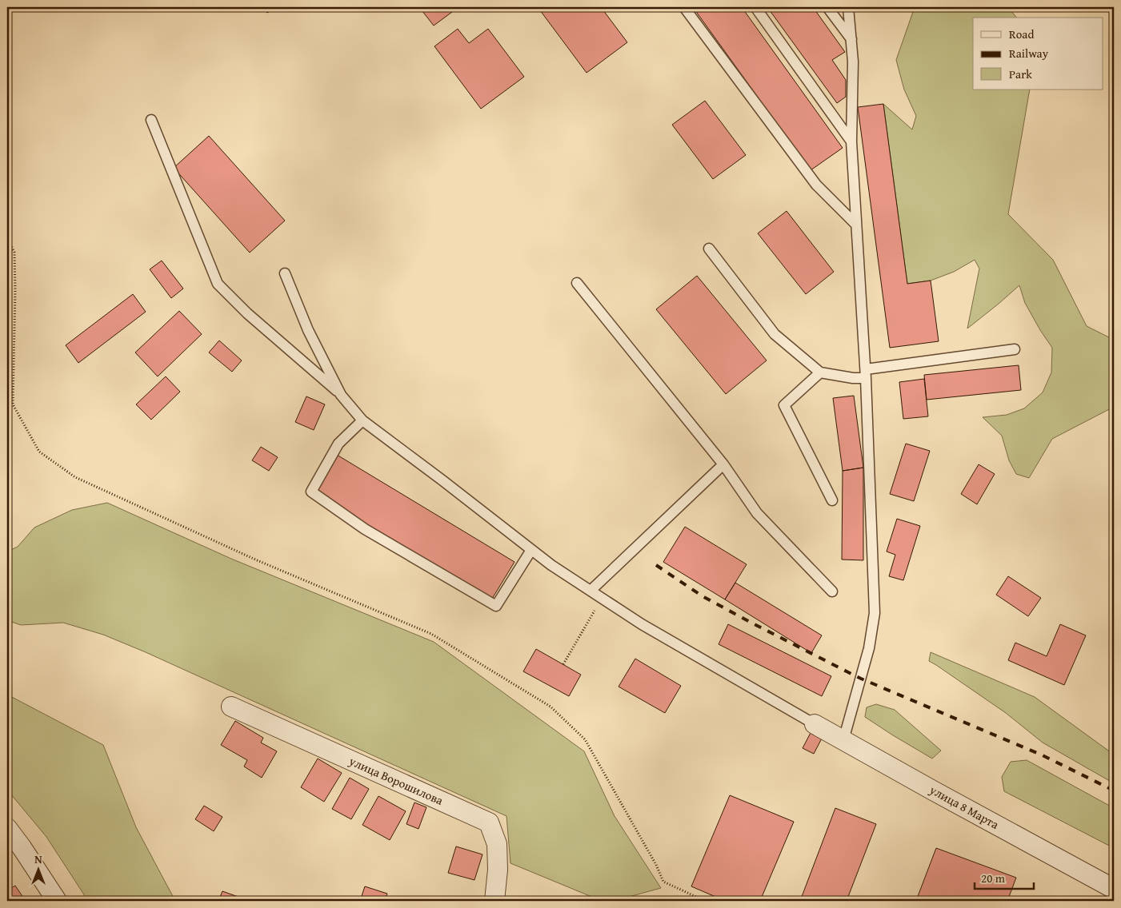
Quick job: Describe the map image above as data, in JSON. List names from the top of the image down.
{
  "streets": {
    "street": ["улица Ворошилова", "улица 8 Марта"]
  },
  "legend": ["Road", "Railway", "Park"],
  "scale_bar": "20 m",
  "north": "top"
}
